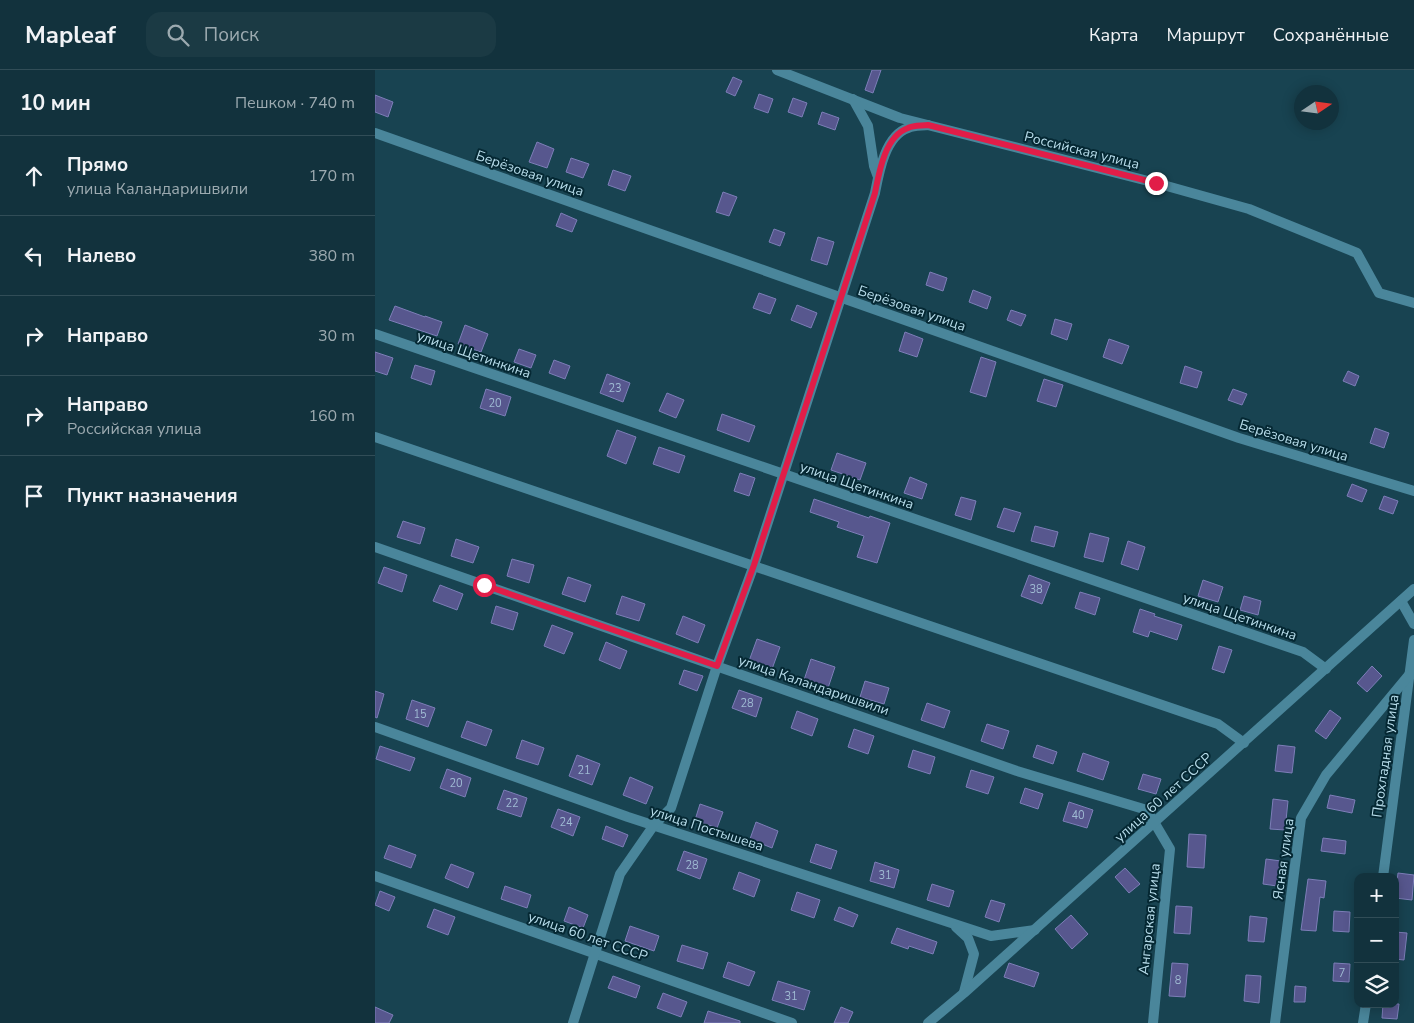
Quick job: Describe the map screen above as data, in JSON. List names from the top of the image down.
{
  "streets": {
    "street": [
      "Российская улица",
      "Берёзовая улица",
      "улица Щетинкина",
      "улица Каландаришвили",
      "Прохладная улица",
      "улица 60 лет СССР",
      "улица Постышева",
      "Ясная улица",
      "Ангарская улица"
    ]
  },
  "crossings": [
    ["улица Щетинкина", "улица 60 лет СССР"],
    ["улица Каландаришвили", "улица 60 лет СССР"],
    ["улица Каландаришвили", "Ангарская улица"],
    ["Прохладная улица", "Ясная улица"],
    ["улица 60 лет СССР", "улица Постышева"],
    ["улица 60 лет СССР", "Ангарская улица"]
  ],
  "house_numbers": [
    "23",
    "20",
    "38",
    "28",
    "15",
    "21",
    "20",
    "22",
    "40",
    "24",
    "28",
    "31",
    "7",
    "8",
    "31"
  ],
  "north": "right",
  "page": {
    "header": "Mapleaf",
    "search": "Поиск",
    "nav": ["Карта", "Маршрут", "Сохранённые"],
    "heading": ["10 мин", "Пешком · 740 m"],
    "list": [
      ["Прямо", "улица Каландаришвили", "170 m"],
      ["Налево", "380 m"],
      ["Направо", "30 m"],
      ["Направо", "Российская улица", "160 m"],
      "Пункт назначения"
    ],
    "map_buttons": ["+", "−"]
  }
}
